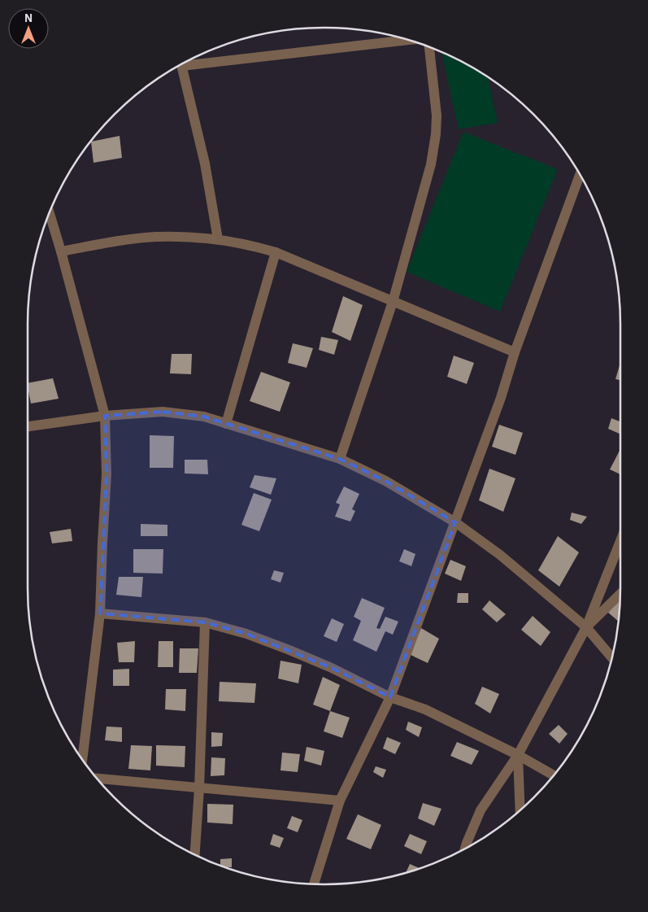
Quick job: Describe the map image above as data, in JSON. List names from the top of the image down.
{
  "north": "top"
}
